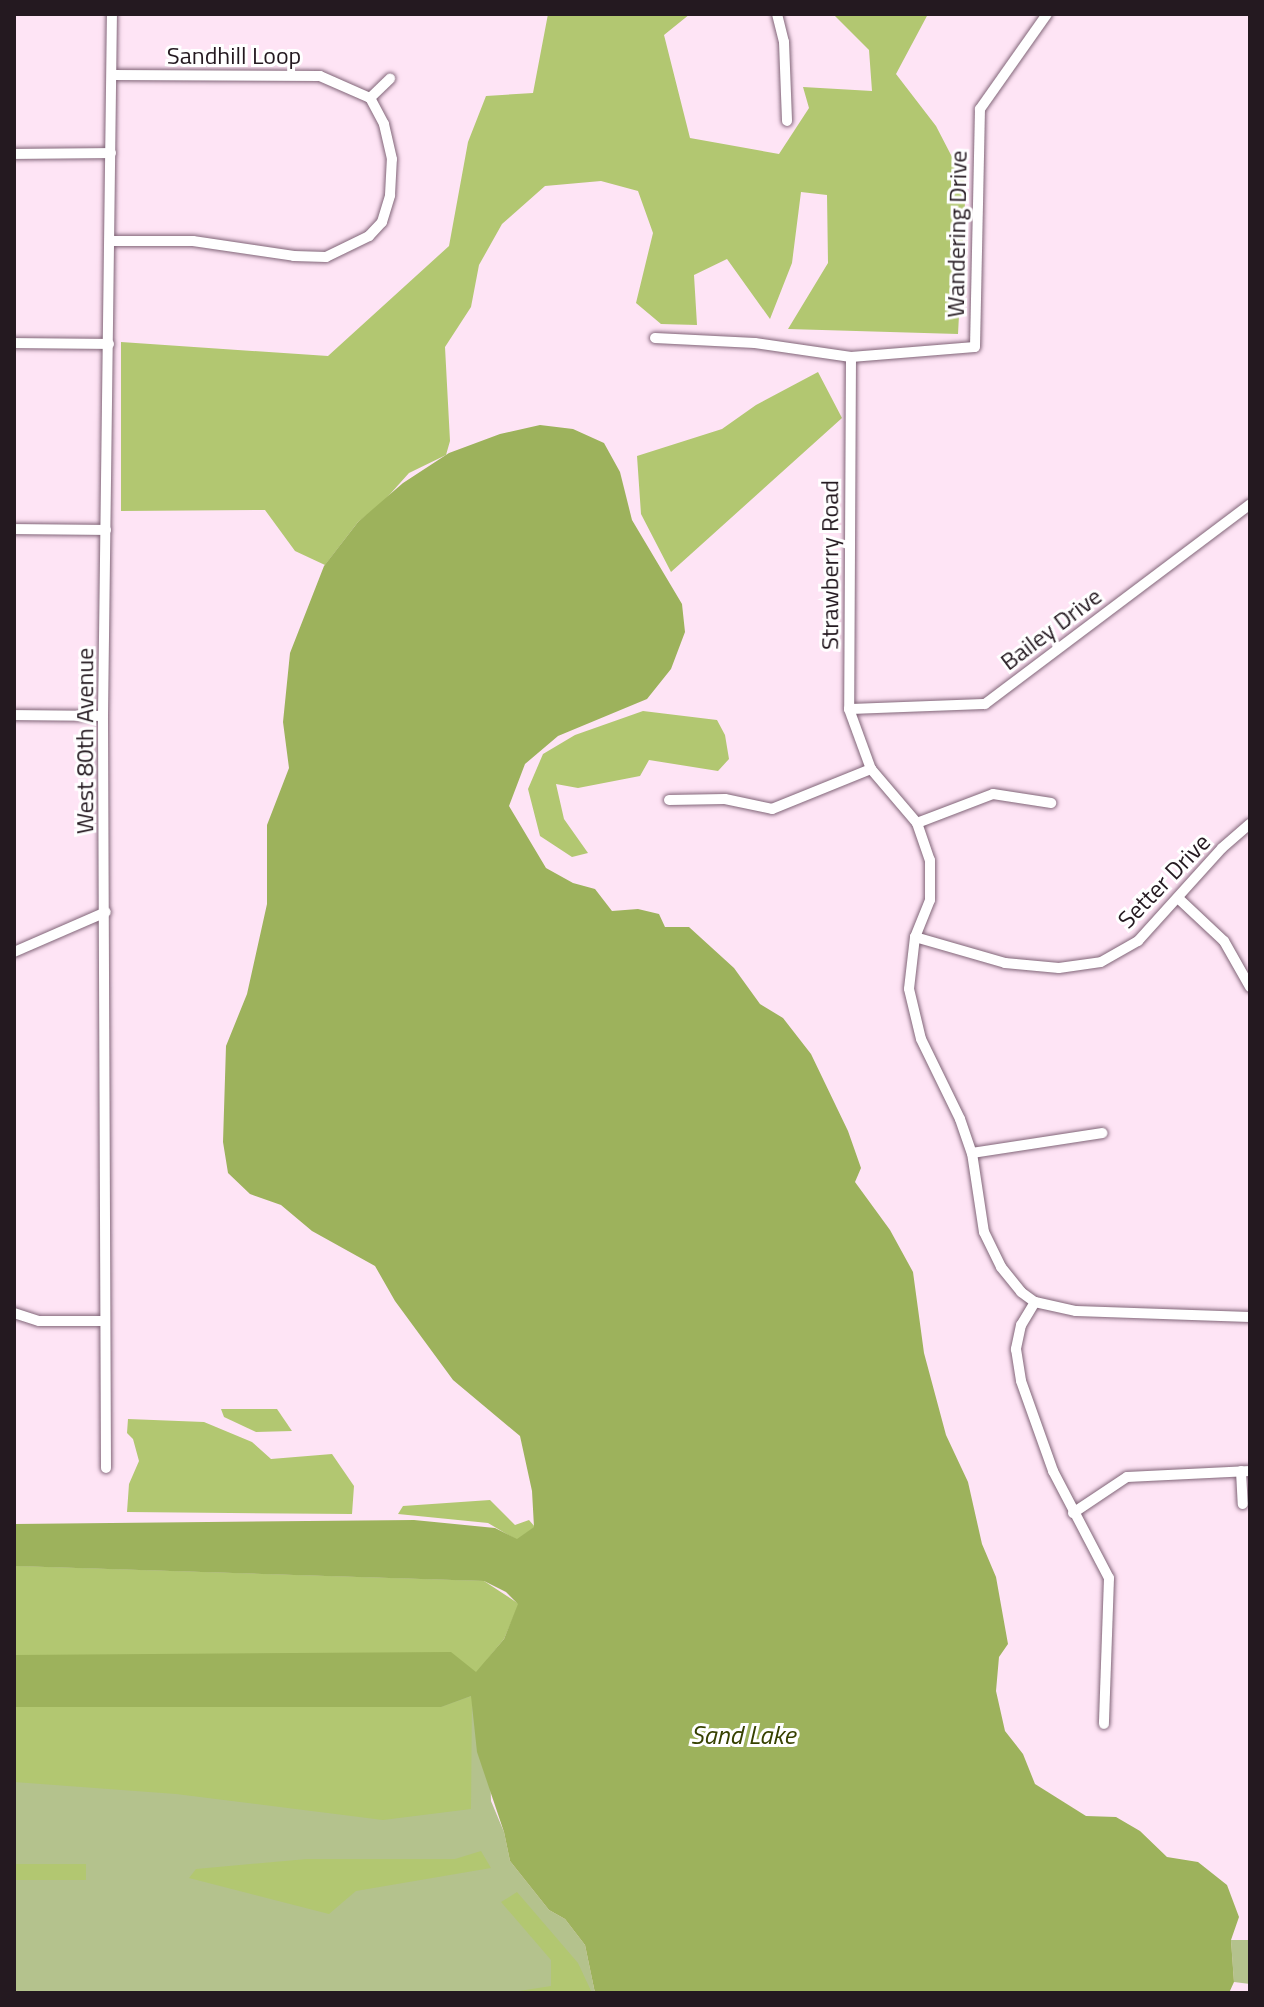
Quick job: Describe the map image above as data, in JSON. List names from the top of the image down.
{
  "streets": {
    "street": [
      "Sandhill Loop",
      "Wandering Drive",
      "Strawberry Road",
      "Bailey Drive",
      "West 80th Avenue",
      "Setter Drive"
    ]
  },
  "crossings": [
    ["Sandhill Loop", "West 80th Avenue"],
    ["Wandering Drive", "Strawberry Road"],
    ["Strawberry Road", "Bailey Drive"]
  ],
  "water": ["Sand Lake"]
}
